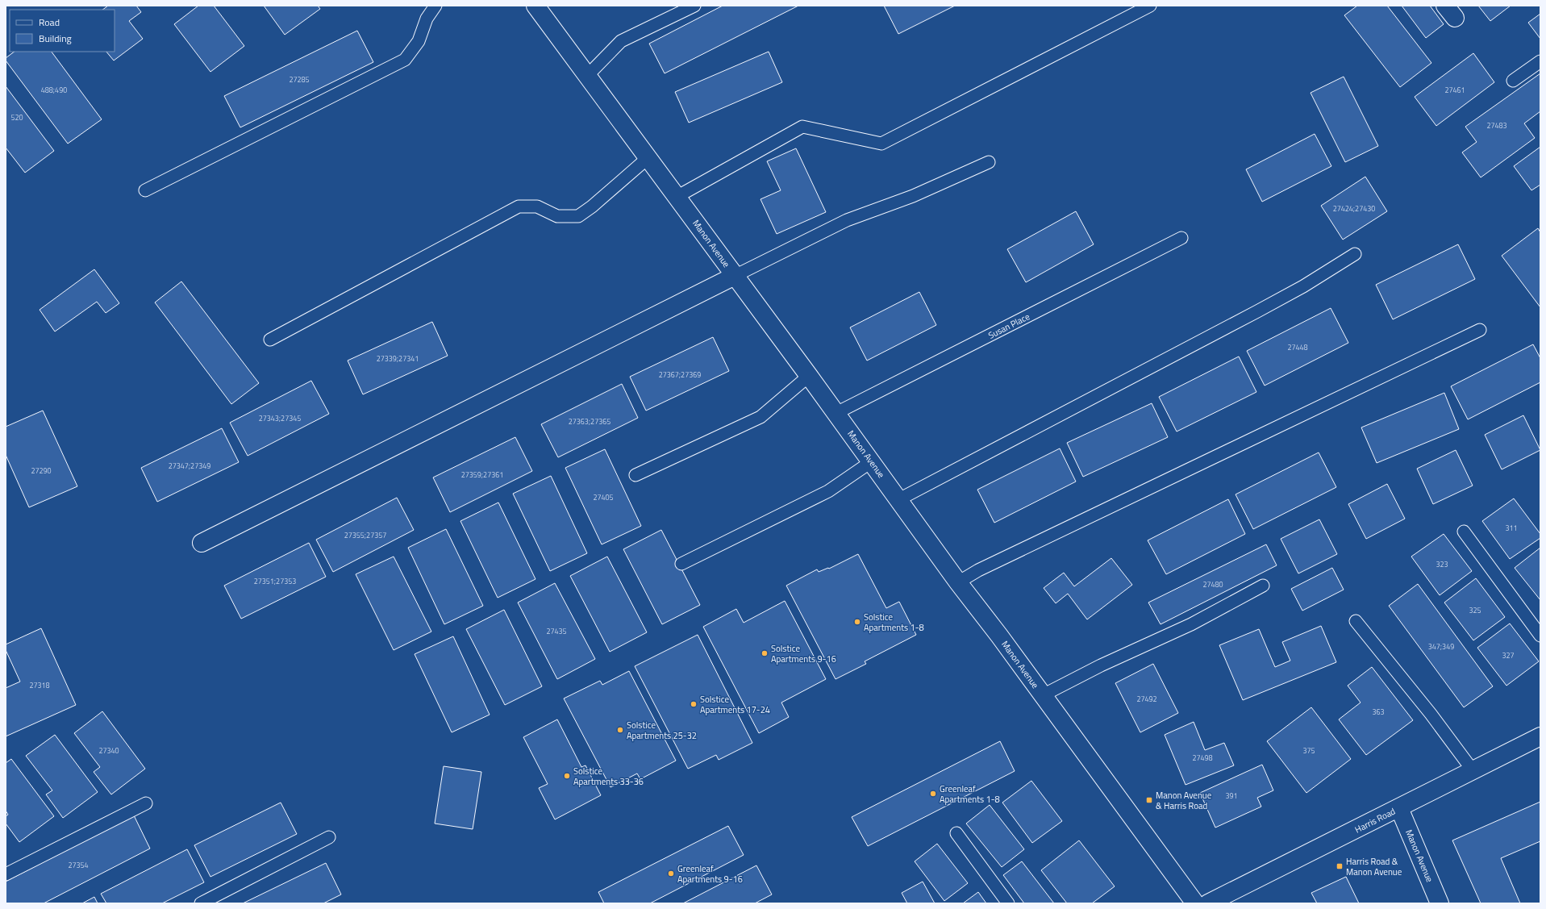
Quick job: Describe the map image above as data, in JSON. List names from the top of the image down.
{
  "streets": {
    "street": ["Manon Avenue", "Harris Road"],
    "lane": ["Susan Place"]
  },
  "crossings": [
    ["Manon Avenue", "Susan Place"],
    ["Manon Avenue", "Harris Road"]
  ],
  "places": {
    "other": [
      "Solstice Apartments 1-8",
      "Solstice Apartments 9-16",
      "Solstice Apartments 17-24",
      "Solstice Apartments 25-32",
      "Solstice Apartments 33-36",
      "Greenleaf Apartments 1-8",
      "Greenleaf Apartments 9-16"
    ],
    "transit": ["Manon Avenue & Harris Road", "Harris Road & Manon Avenue"]
  },
  "house_numbers": [
    "27285",
    "488;490",
    "27461",
    "520",
    "27483",
    "27424;27430",
    "27448",
    "27339;27341",
    "27367;27369",
    "27343;27345",
    "27363;27365",
    "27347;27349",
    "27290",
    "27359;27361",
    "27405",
    "311",
    "27355;27357",
    "323",
    "27351;27353",
    "27480",
    "325",
    "27435",
    "347;349",
    "327",
    "27318",
    "27492",
    "363",
    "27340",
    "375",
    "27498",
    "391",
    "27354"
  ],
  "legend": ["Road", "Building"]
}
